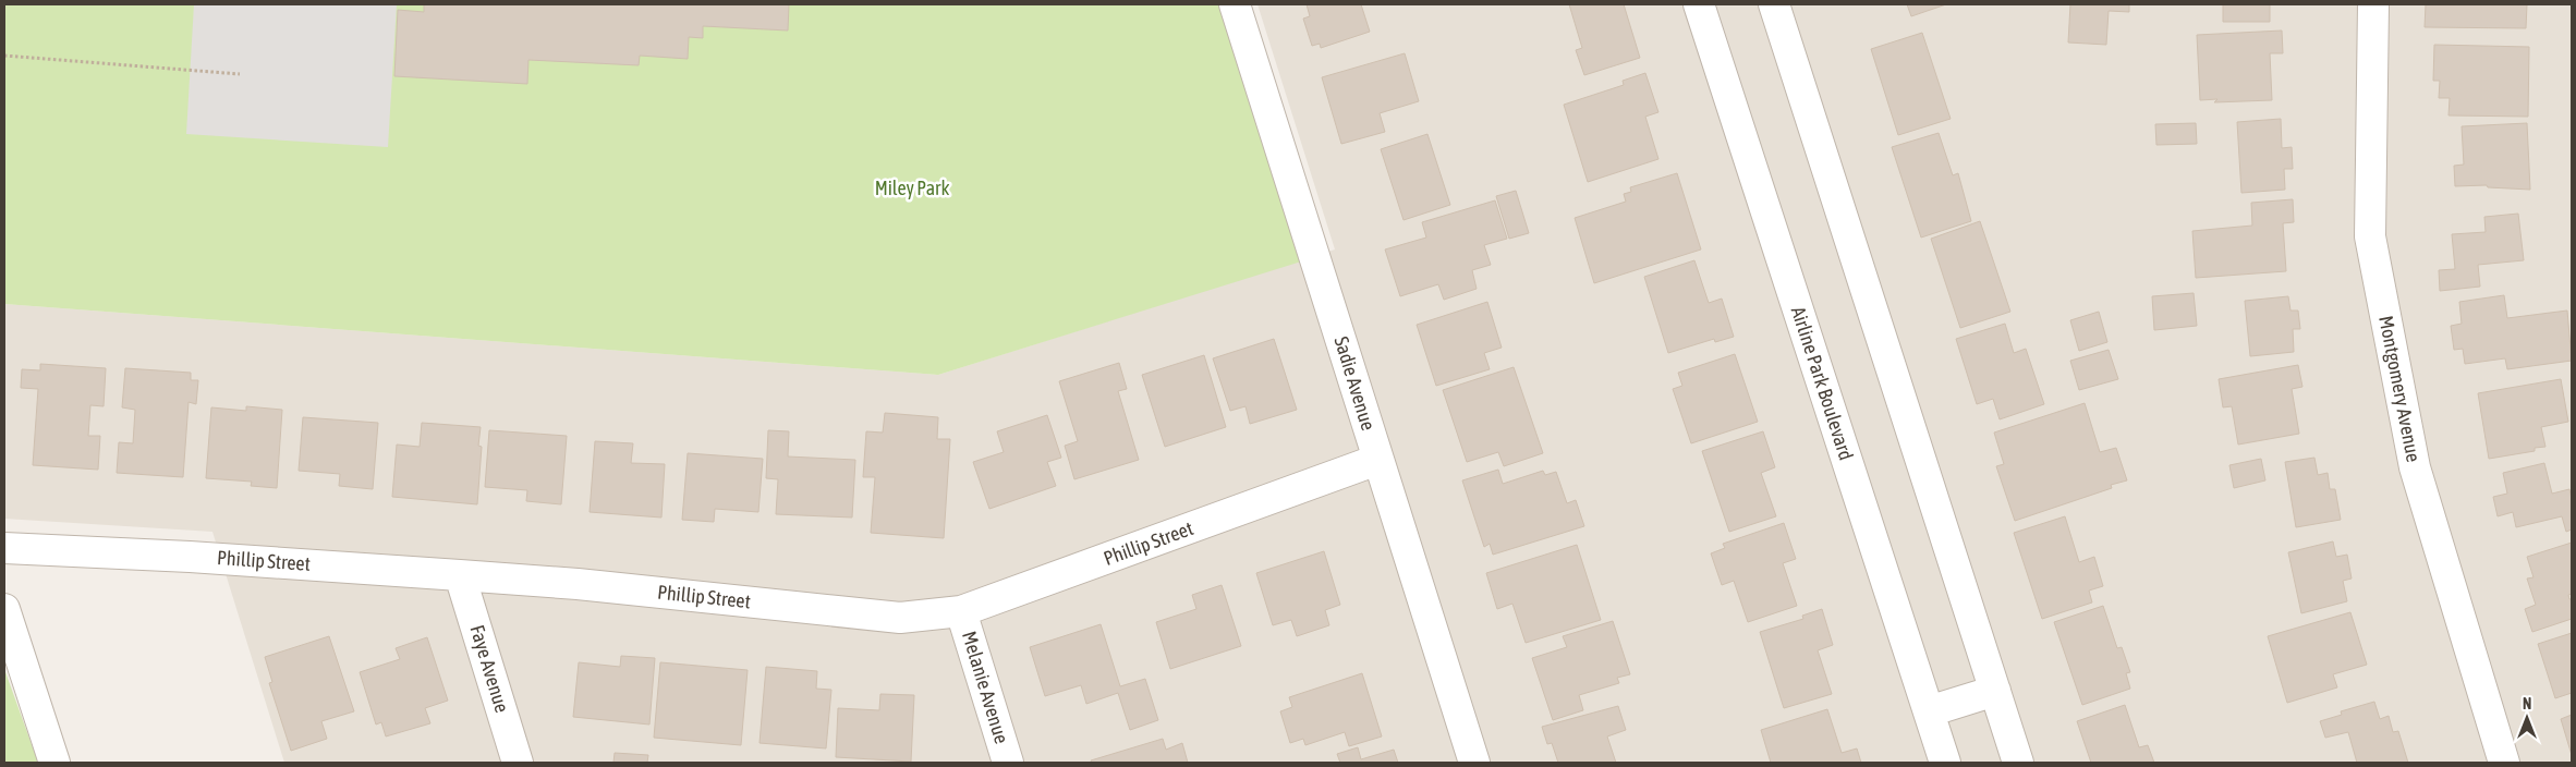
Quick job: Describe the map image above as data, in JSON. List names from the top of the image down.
{
  "streets": {
    "street": [
      "Sadie Avenue",
      "Airline Park Boulevard",
      "Montgomery Avenue",
      "Phillip Street",
      "Faye Avenue",
      "Melanie Avenue"
    ]
  },
  "crossings": [
    ["Sadie Avenue", "Phillip Street"],
    ["Phillip Street", "Faye Avenue"],
    ["Phillip Street", "Melanie Avenue"]
  ],
  "parks": ["Miley Park"],
  "north": "top"
}
